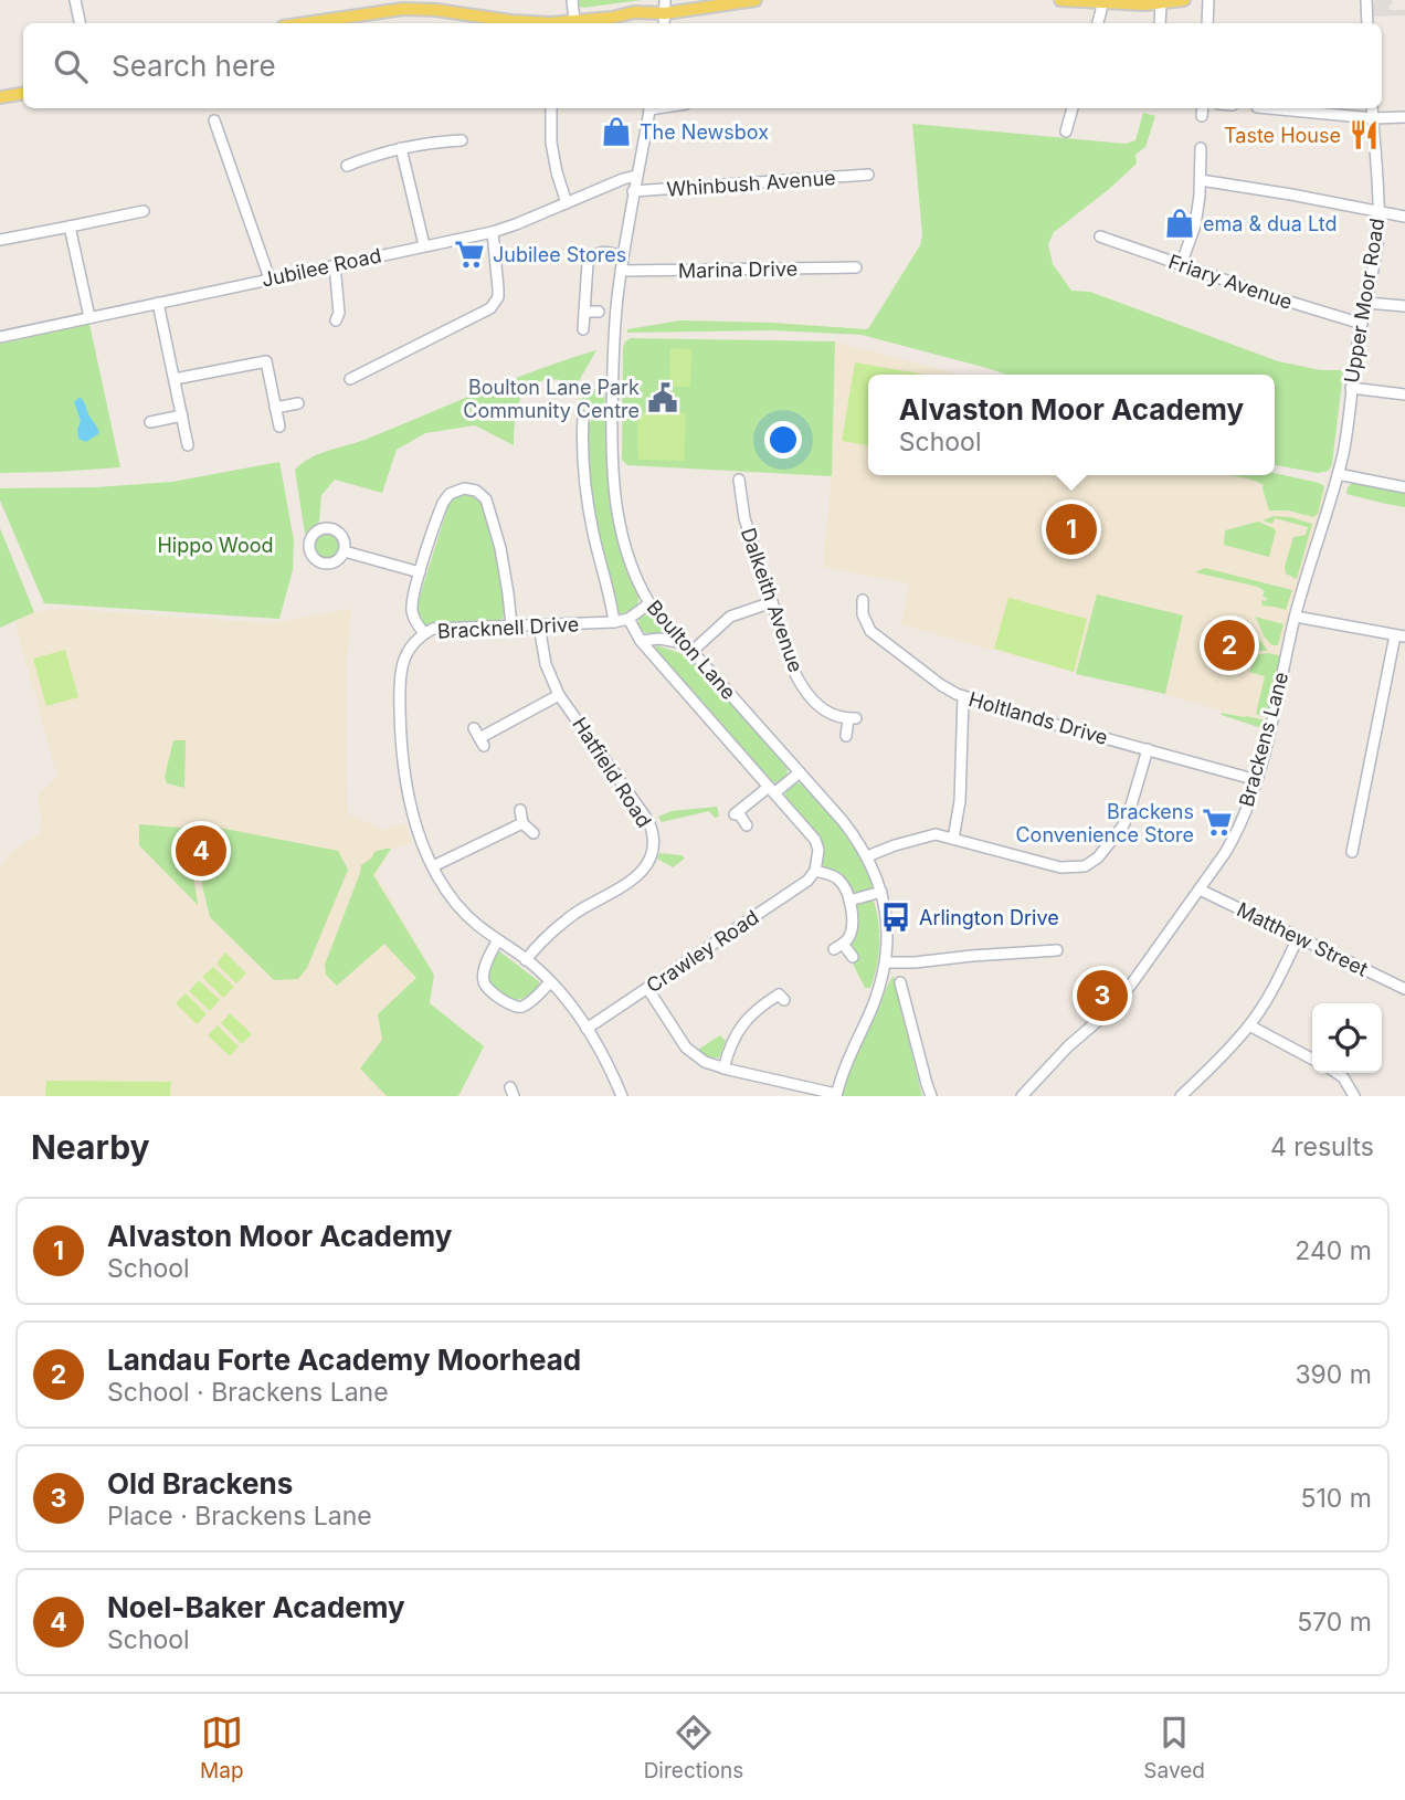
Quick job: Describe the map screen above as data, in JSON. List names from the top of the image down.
{
  "streets": {
    "street": [
      "Whinbush Avenue",
      "Jubilee Road",
      "Marina Drive",
      "Friary Avenue",
      "Upper Moor Road",
      "Dalkeith Avenue",
      "Bracknell Drive",
      "Boulton Lane",
      "Holtlands Drive",
      "Brackens Lane",
      "Hatfield Road",
      "Matthew Street",
      "Crawley Road"
    ]
  },
  "crossings": [
    ["Whinbush Avenue", "Boulton Lane"],
    ["Jubilee Road", "Boulton Lane"],
    ["Marina Drive", "Boulton Lane"],
    ["Friary Avenue", "Upper Moor Road"],
    ["Upper Moor Road", "Brackens Lane"],
    ["Bracknell Drive", "Boulton Lane"],
    ["Bracknell Drive", "Hatfield Road"],
    ["Bracknell Drive", "Crawley Road"],
    ["Boulton Lane", "Crawley Road"],
    ["Holtlands Drive", "Brackens Lane"],
    ["Brackens Lane", "Matthew Street"]
  ],
  "parks": ["Hippo Wood"],
  "places": {
    "shop": ["The Newsbox", "ema & dua Ltd"],
    "restaurant": ["Taste House"],
    "supermarket": ["Jubilee Stores", "Brackens Convenience Store"],
    "public building": ["Boulton Lane Park Community Centre"],
    "bus stop": ["Arlington Drive"]
  },
  "page": {
    "search": "Search here",
    "popup": ["Alvaston Moor Academy", "School"],
    "pins": [
      "1",
      "2",
      "4",
      "3"
    ],
    "heading": ["Nearby", "4 results"],
    "list": [
      {
        "mark": "1",
        "name": "Alvaston Moor Academy",
        "note": "School",
        "value": "240 m"
      },
      {
        "mark": "2",
        "name": "Landau Forte Academy Moorhead",
        "note": "School · Brackens Lane",
        "value": "390 m"
      },
      {
        "mark": "3",
        "name": "Old Brackens",
        "note": "Place · Brackens Lane",
        "value": "510 m"
      },
      {
        "mark": "4",
        "name": "Noel-Baker Academy",
        "note": "School",
        "value": "570 m"
      }
    ],
    "nav": ["Map", "Directions", "Saved"]
  }
}
